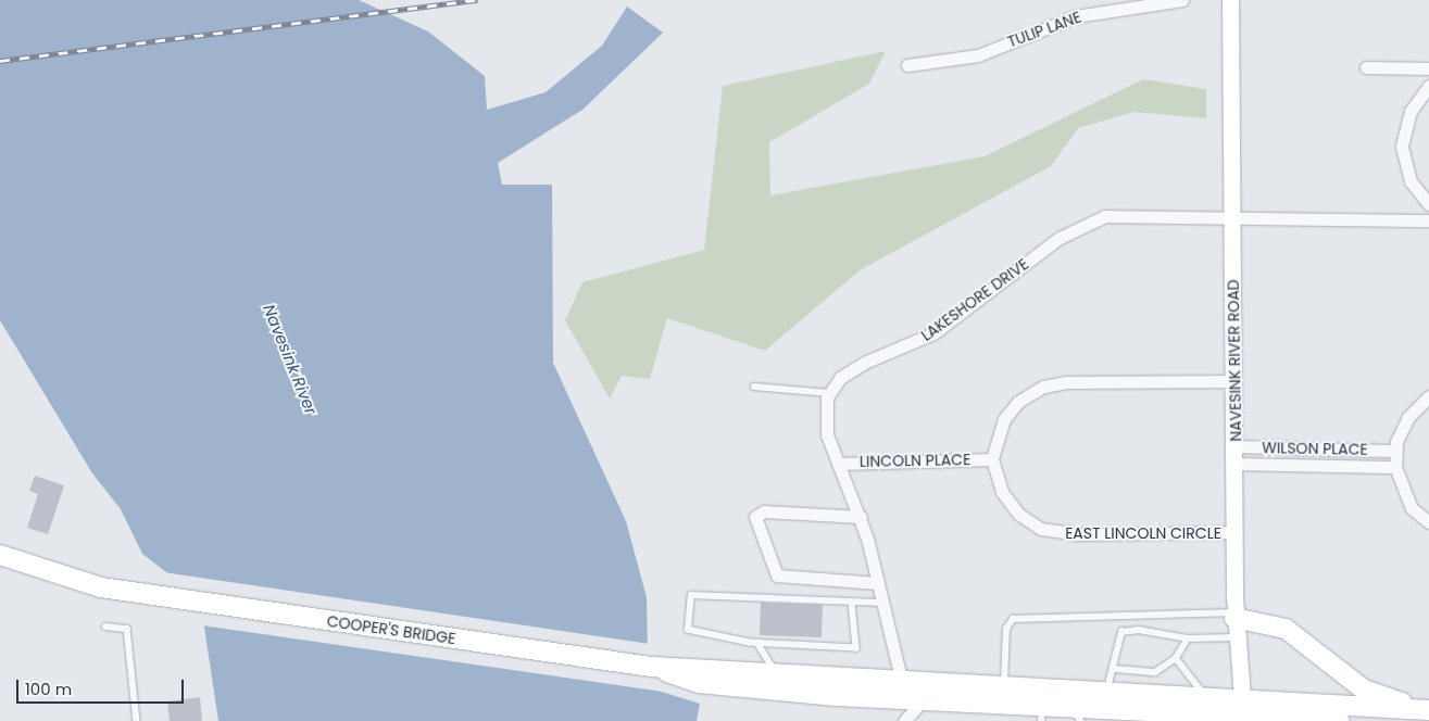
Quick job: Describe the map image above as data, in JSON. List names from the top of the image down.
{
  "streets": {
    "highway": ["COOPER'S BRIDGE"],
    "main road": ["NAVESINK RIVER ROAD"],
    "street": [
      "TULIP LANE",
      "LAKESHORE DRIVE",
      "WILSON PLACE",
      "LINCOLN PLACE",
      "EAST LINCOLN CIRCLE"
    ]
  },
  "crossings": [
    ["LAKESHORE DRIVE", "NAVESINK RIVER ROAD"],
    ["NAVESINK RIVER ROAD", "WILSON PLACE"],
    ["NAVESINK RIVER ROAD", "EAST LINCOLN CIRCLE"],
    ["LINCOLN PLACE", "EAST LINCOLN CIRCLE"]
  ],
  "water": ["Navesink River"],
  "scale_bar": "100 m"
}
